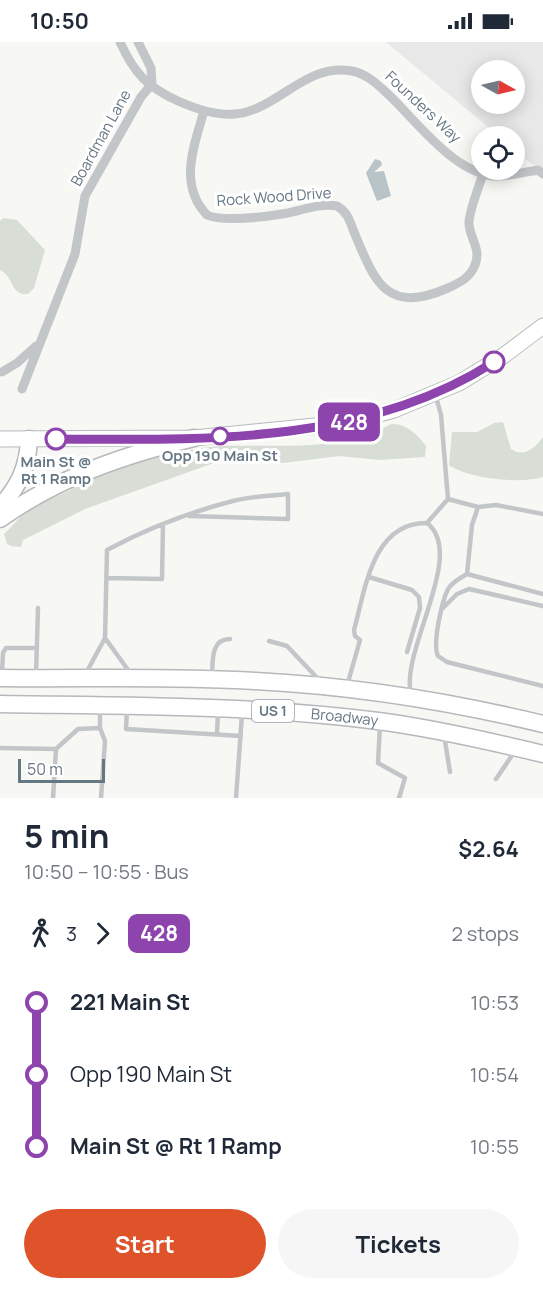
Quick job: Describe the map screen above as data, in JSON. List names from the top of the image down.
{
  "streets": {
    "highway": ["US 1", "Broadway"],
    "street": ["Founders Way", "Boardman Lane", "Rock Wood Drive"]
  },
  "crossings": [
    ["Founders Way", "Boardman Lane"],
    ["Founders Way", "Rock Wood Drive"]
  ],
  "places": ["Opp 190 Main St", "Main St @ Rt 1 Ramp"],
  "lines": ["bus line 428"],
  "scale_bar": "50 m",
  "north": "right",
  "page": {
    "status": "10:50",
    "on_map": "428",
    "scale": "50 m",
    "heading": ["5 min", "10:50 – 10:55 · Bus", "$2.64"],
    "legs": ["3", "428", "2 stops"],
    "list": [
      {
        "name": "221 Main St",
        "value": "10:53"
      },
      {
        "name": "Opp 190 Main St",
        "value": "10:54"
      },
      {
        "name": "Main St @ Rt 1 Ramp",
        "value": "10:55"
      }
    ],
    "buttons": ["Start", "Tickets"]
  }
}
